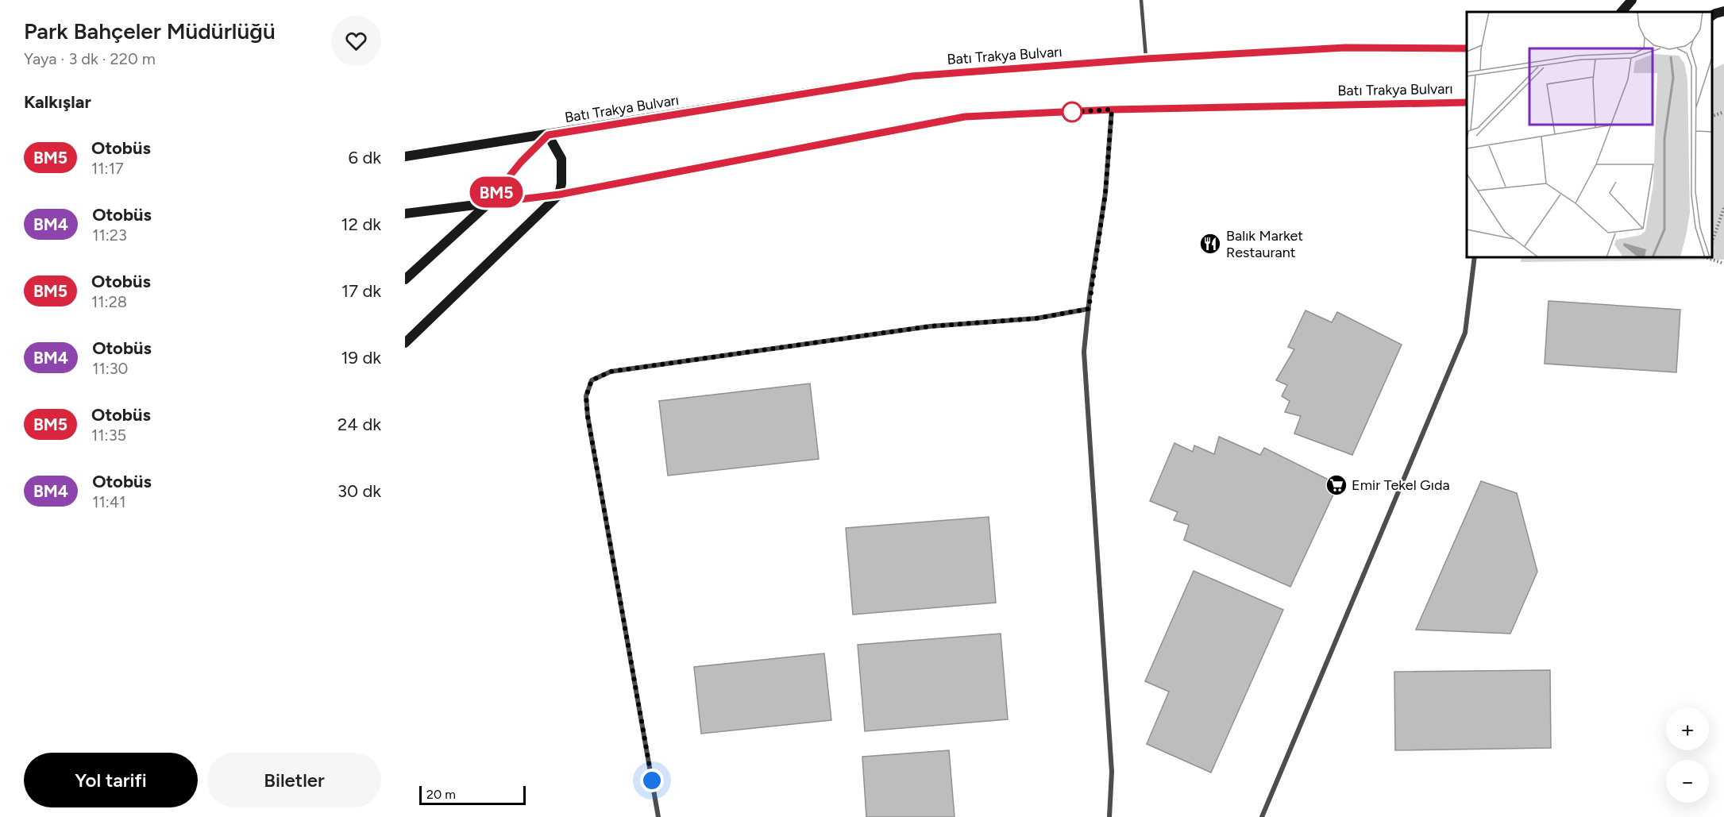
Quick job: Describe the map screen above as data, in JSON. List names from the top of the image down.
{
  "streets": {
    "main road": ["Batı Trakya Bulvarı"]
  },
  "places": {
    "restaurant": ["Balık Market Restaurant"],
    "supermarket": ["Emir Tekel Gıda"]
  },
  "lines": ["bus line BM5"],
  "scale_bar": "20 m",
  "page": {
    "heading": [
      ["Park Bahçeler Müdürlüğü", "Yaya · 3 dk · 220 m"],
      "Kalkışlar"
    ],
    "on_map": "BM5",
    "list": [
      {
        "mark": "BM5",
        "name": "Otobüs",
        "note": "11:17",
        "value": "6 dk"
      },
      {
        "mark": "BM4",
        "name": "Otobüs",
        "note": "11:23",
        "value": "12 dk"
      },
      {
        "mark": "BM5",
        "name": "Otobüs",
        "note": "11:28",
        "value": "17 dk"
      },
      {
        "mark": "BM4",
        "name": "Otobüs",
        "note": "11:30",
        "value": "19 dk"
      },
      {
        "mark": "BM5",
        "name": "Otobüs",
        "note": "11:35",
        "value": "24 dk"
      },
      {
        "mark": "BM4",
        "name": "Otobüs",
        "note": "11:41",
        "value": "30 dk"
      }
    ],
    "map_buttons": ["+", "−"],
    "buttons": ["Yol tarifi", "Biletler"],
    "scale": "20 m"
  }
}
